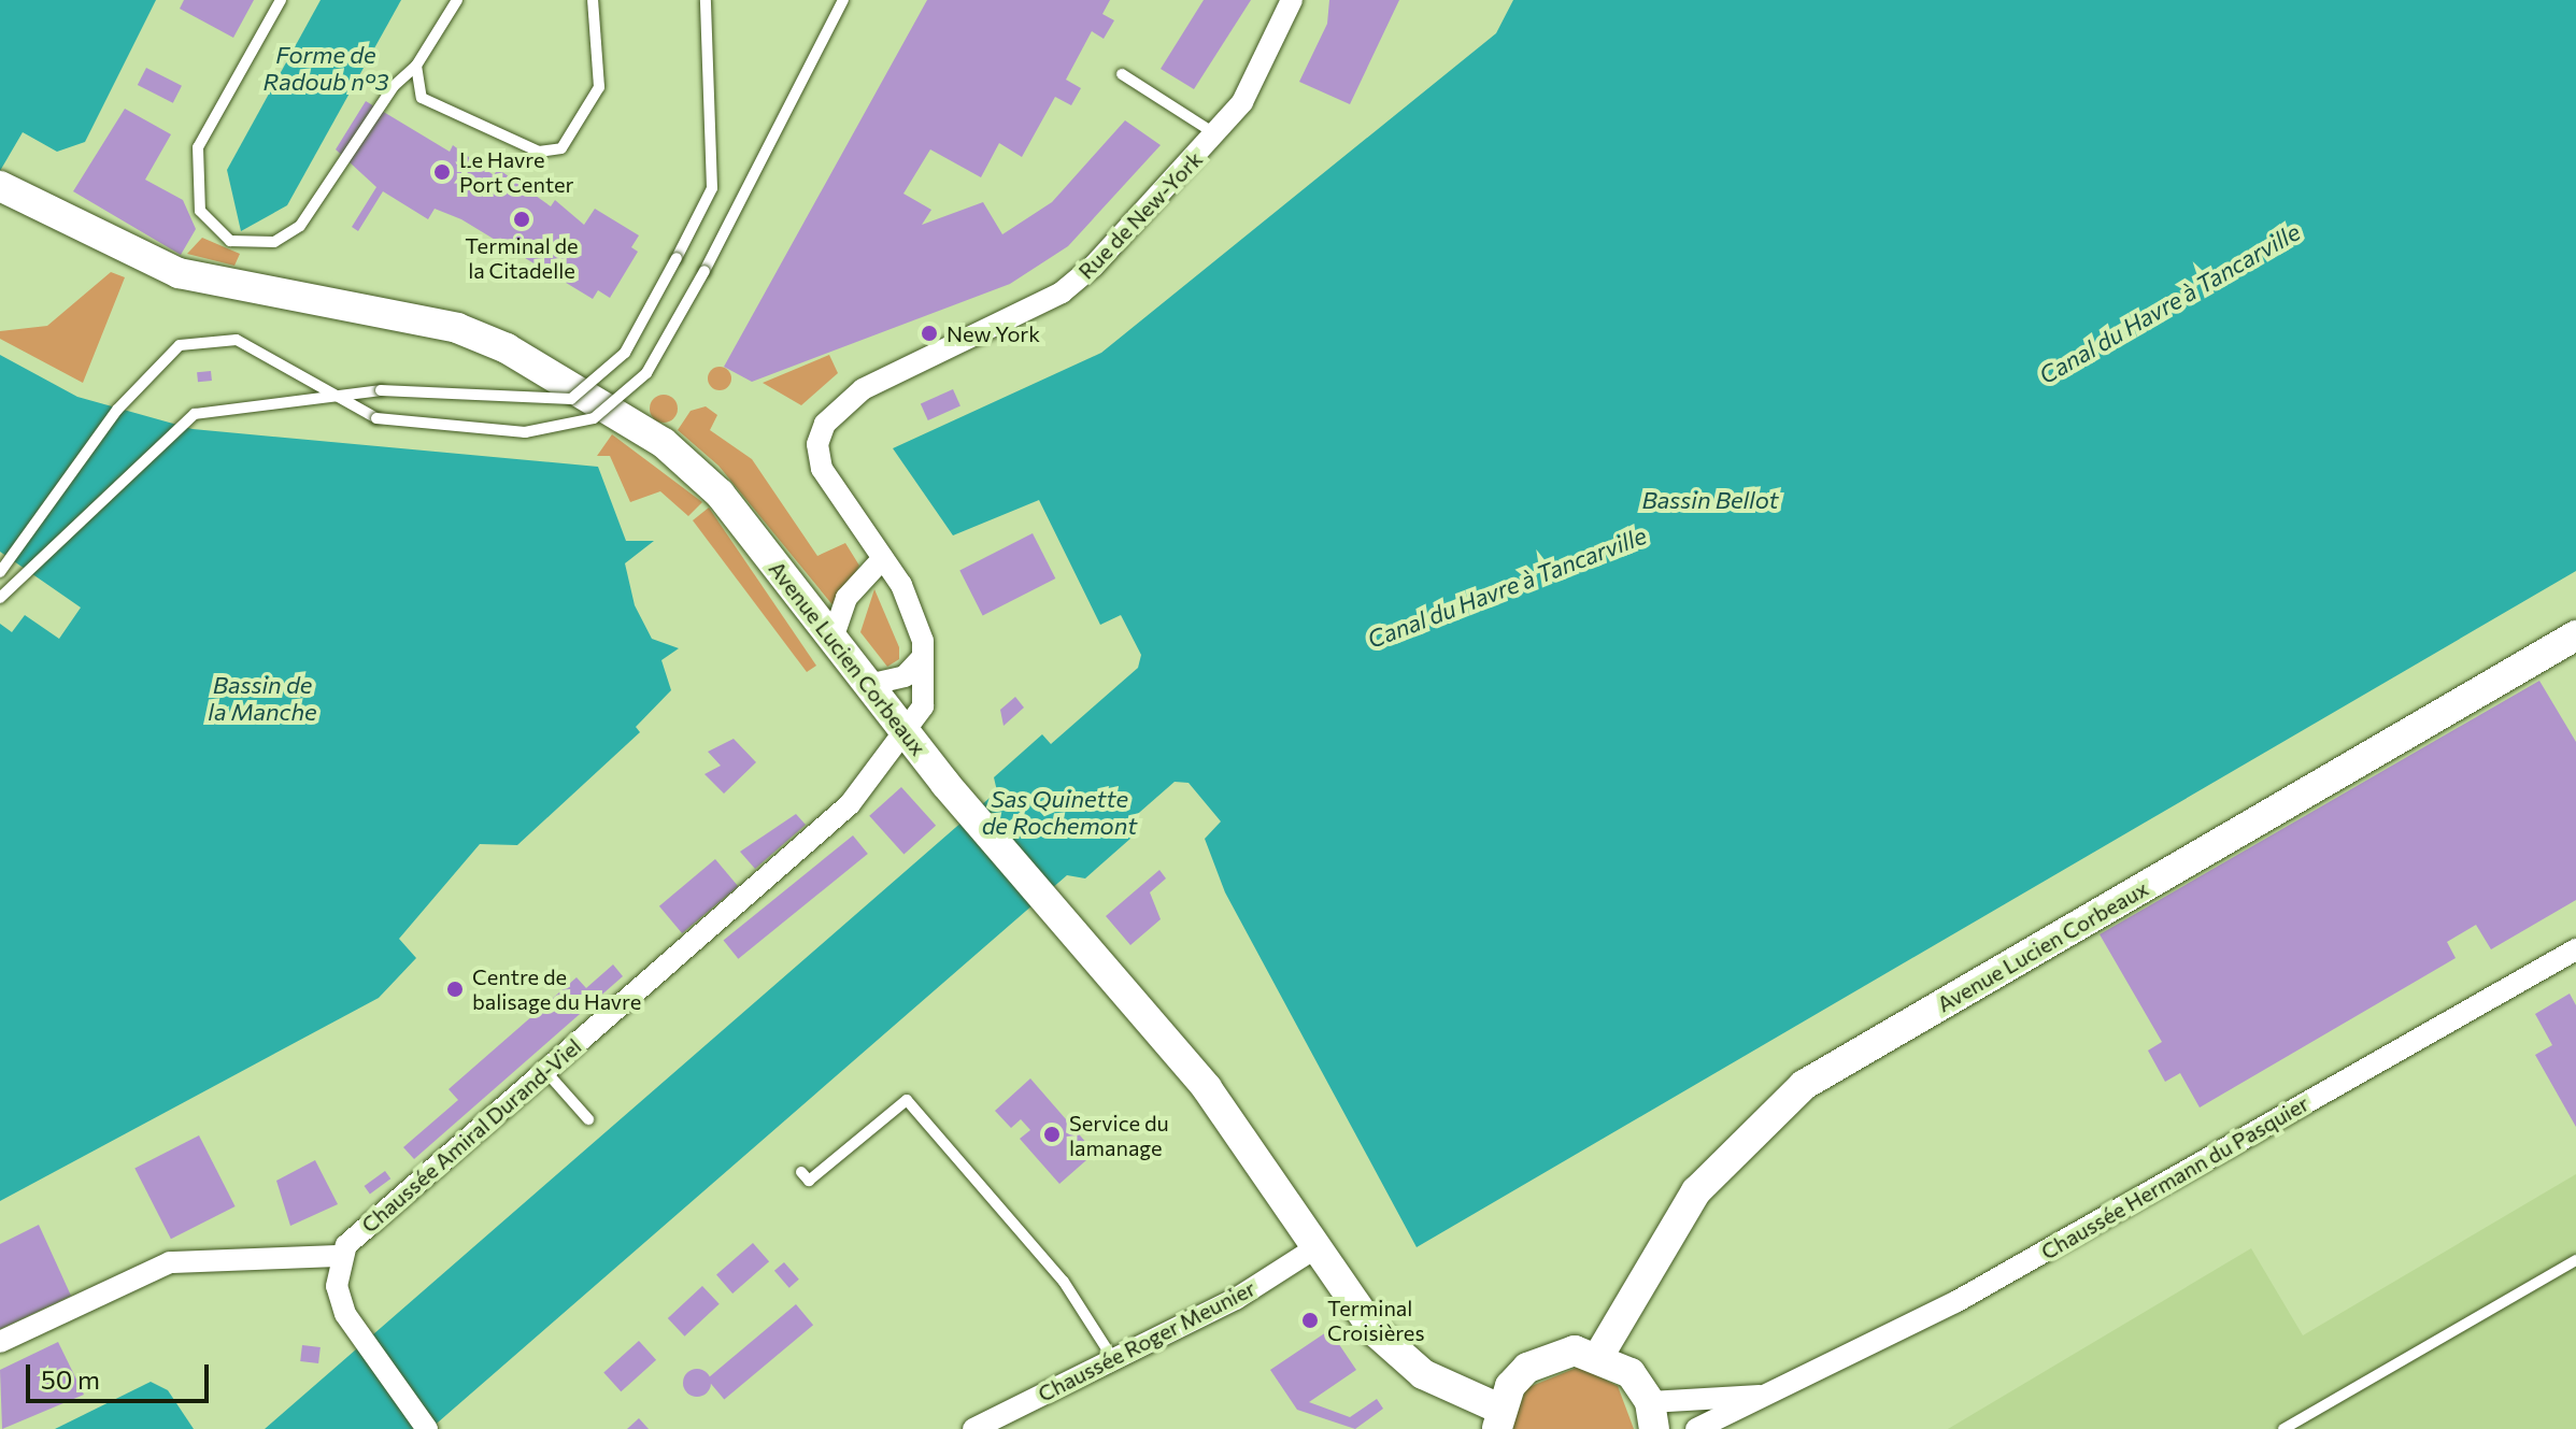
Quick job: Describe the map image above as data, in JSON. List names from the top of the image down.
{
  "streets": {
    "main road": ["Avenue Lucien Corbeaux"],
    "street": [
      "Rue de New-York",
      "Chaussée Amiral Durand-Viel",
      "Chaussée Hermann du Pasquier",
      "Chaussée Roger Meunier"
    ]
  },
  "crossings": [
    ["Rue de New-York", "Avenue Lucien Corbeaux"],
    ["Rue de New-York", "Chaussée Amiral Durand-Viel"],
    ["Avenue Lucien Corbeaux", "Chaussée Amiral Durand-Viel"],
    ["Avenue Lucien Corbeaux", "Chaussée Roger Meunier"]
  ],
  "water": [
    "Forme de Radoub n°3",
    "Canal du Havre à Tancarville",
    "Bassin Bellot",
    "Bassin de la Manche",
    "Sas Quinette de Rochemont"
  ],
  "places": [
    "Le Havre Port Center",
    "Terminal de la Citadelle",
    "New York",
    "Centre de balisage du Havre",
    "Service du lamanage",
    "Terminal Croisières"
  ],
  "scale_bar": "50 m"
}
